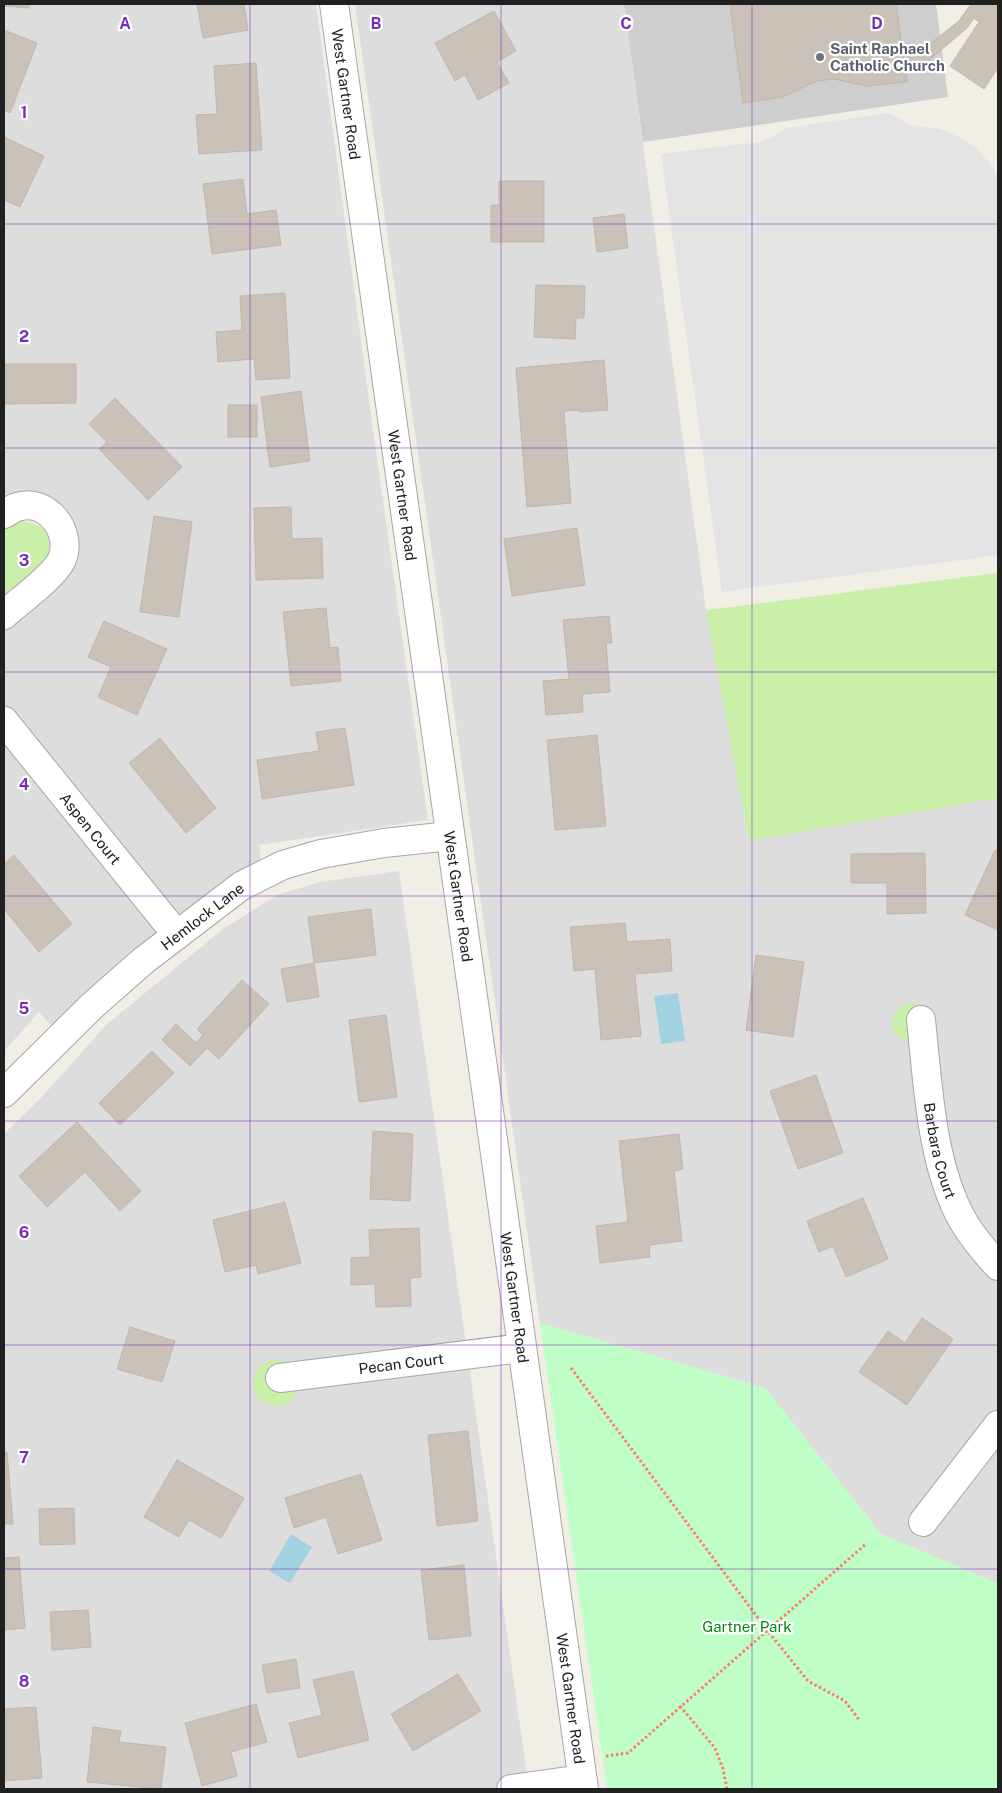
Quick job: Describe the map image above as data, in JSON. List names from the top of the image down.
{
  "streets": {
    "street": [
      "West Gartner Road",
      "Aspen Court",
      "Hemlock Lane",
      "Barbara Court",
      "Pecan Court"
    ]
  },
  "crossings": [
    ["West Gartner Road", "Hemlock Lane"],
    ["West Gartner Road", "Pecan Court"],
    ["Aspen Court", "Hemlock Lane"]
  ],
  "parks": ["Gartner Park"],
  "places": ["Saint Raphael Catholic Church"],
  "grid": {
    "columns": [
      "A",
      "B",
      "C",
      "D"
    ],
    "rows": [
      "1",
      "2",
      "3",
      "4",
      "5",
      "6",
      "7",
      "8"
    ]
  }
}
